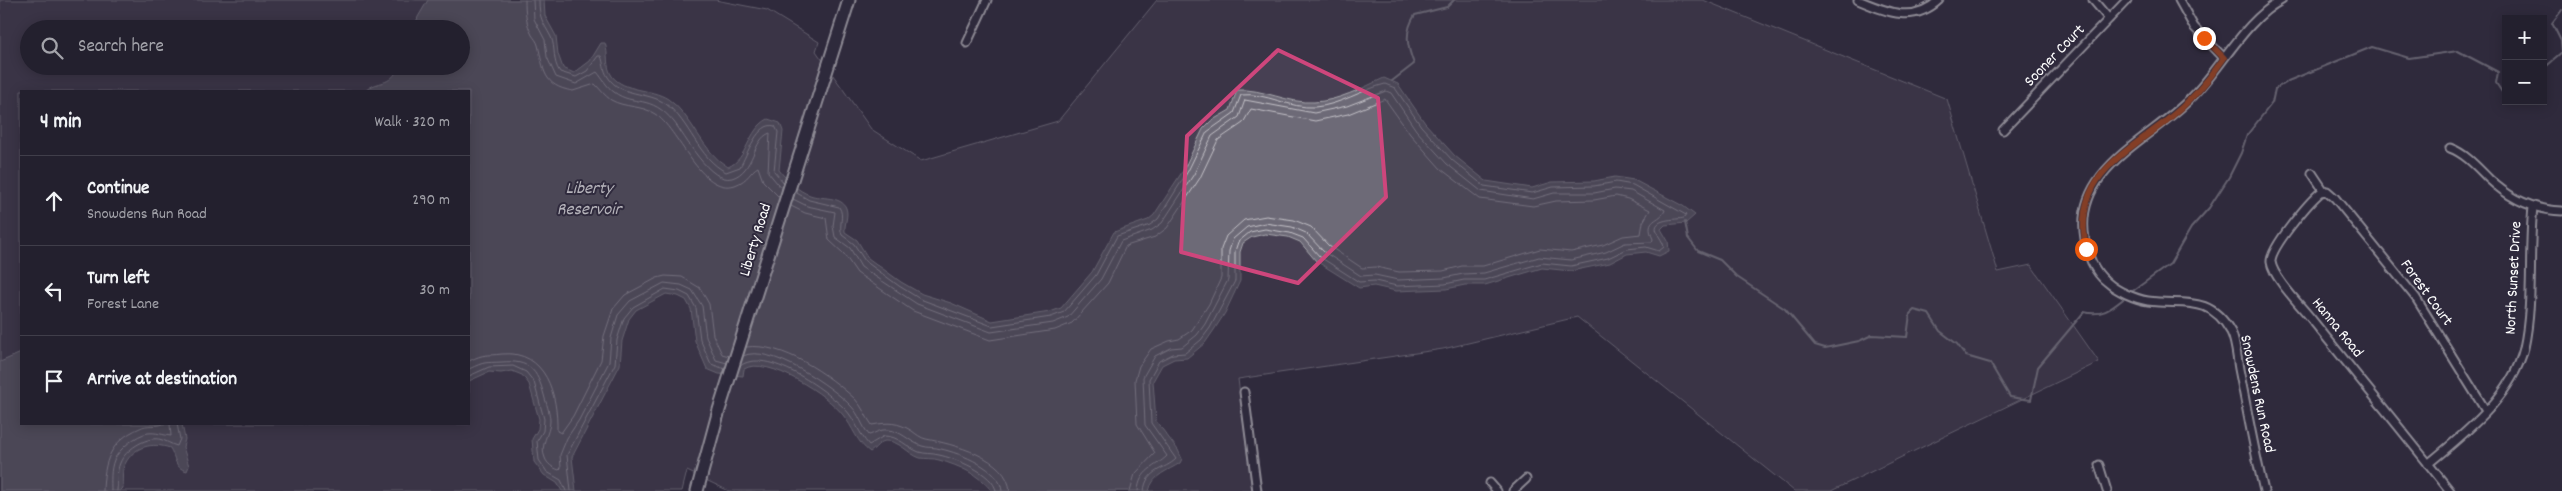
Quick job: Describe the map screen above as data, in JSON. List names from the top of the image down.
{
  "streets": {
    "main road": ["Liberty Road"],
    "street": [
      "Sooner Court",
      "North Sunset Drive",
      "Forest Court",
      "Hanna Road",
      "Snowdens Run Road"
    ]
  },
  "crossings": [
    ["North Sunset Drive", "Forest Court"],
    ["North Sunset Drive", "Hanna Road"],
    ["Forest Court", "Hanna Road"]
  ],
  "water": ["Liberty Reservoir"],
  "page": {
    "map_buttons": ["+", "−"],
    "search": "Search here",
    "heading": ["4 min", "Walk · 320 m"],
    "list": [
      ["Continue", "Snowdens Run Road", "290 m"],
      ["Turn left", "Forest Lane", "30 m"],
      "Arrive at destination"
    ]
  }
}
